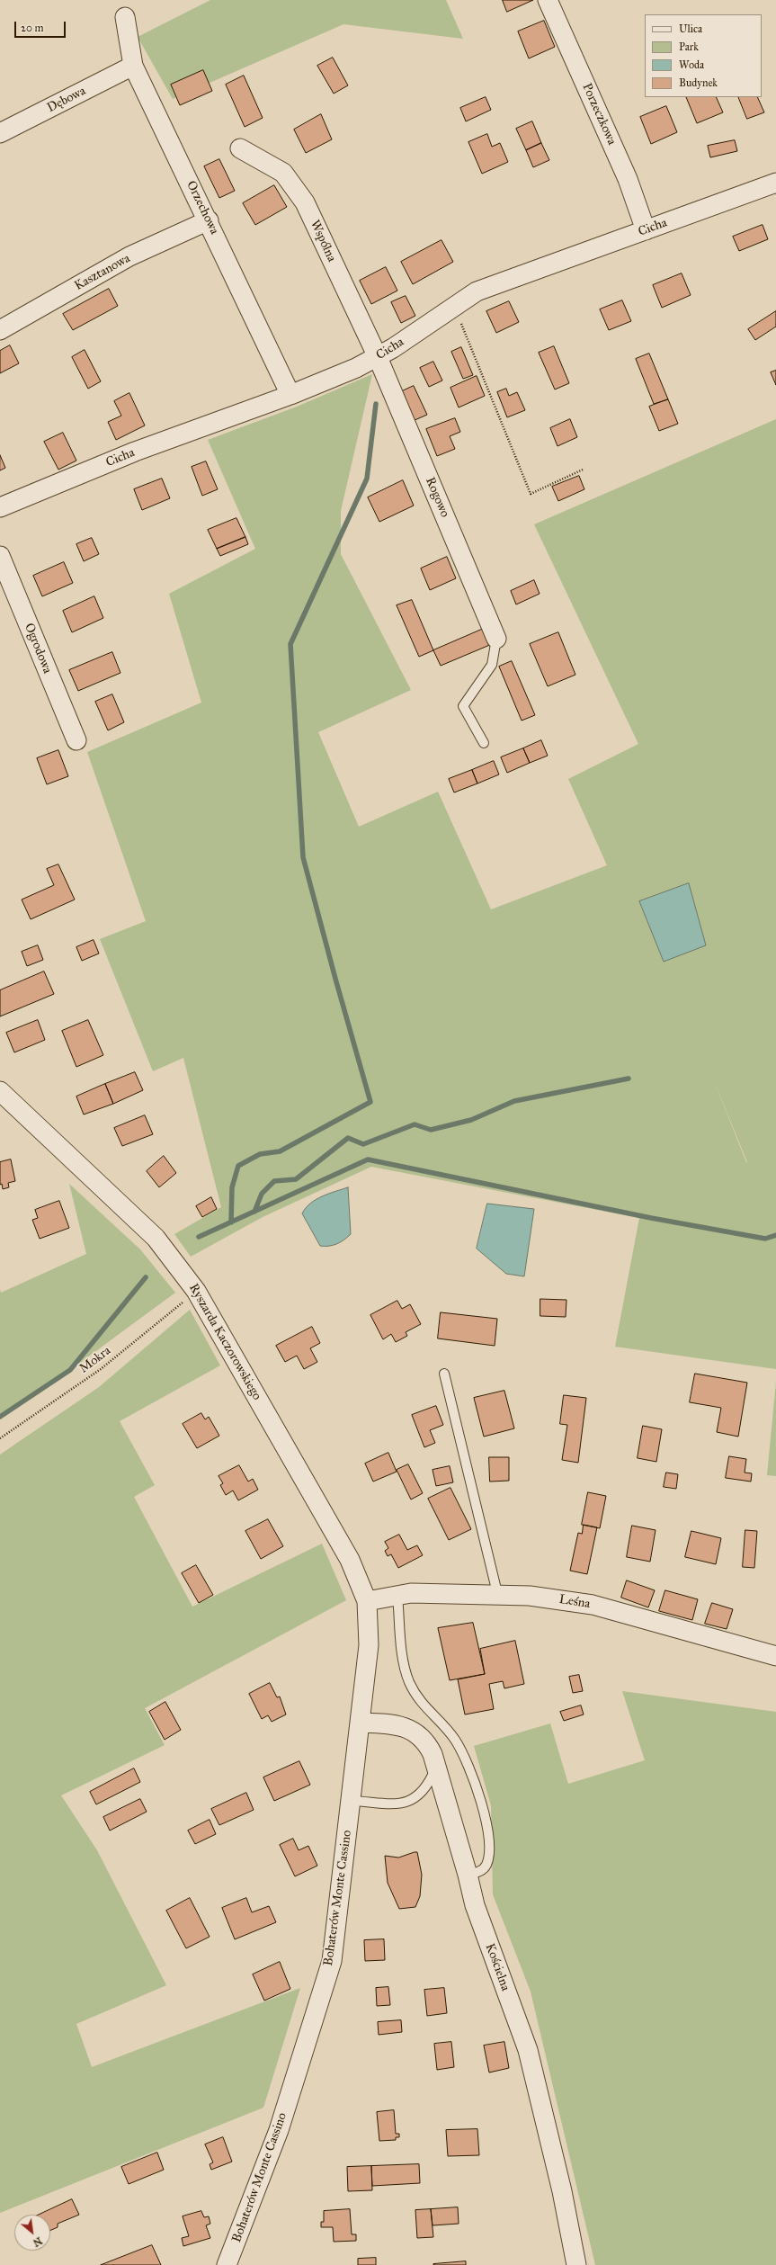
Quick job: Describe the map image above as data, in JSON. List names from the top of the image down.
{
  "streets": {
    "street": [
      "Dębowa",
      "Porzeczkowa",
      "Orzechowa",
      "Cicha",
      "Wspólna",
      "Kasztanowa",
      "Rogowo",
      "Ogrodowa",
      "Ryszarda Kaczorowskiego",
      "Leśna",
      "Bohaterów Monte Cassino",
      "Kościelna"
    ],
    "path": ["Mokra"]
  },
  "crossings": [
    ["Dębowa", "Orzechowa"],
    ["Porzeczkowa", "Cicha"],
    ["Orzechowa", "Cicha"],
    ["Orzechowa", "Kasztanowa"],
    ["Cicha", "Wspólna"],
    ["Cicha", "Rogowo"],
    ["Wspólna", "Rogowo"],
    ["Ryszarda Kaczorowskiego", "Mokra"],
    ["Ryszarda Kaczorowskiego", "Leśna"],
    ["Ryszarda Kaczorowskiego", "Bohaterów Monte Cassino"],
    ["Leśna", "Bohaterów Monte Cassino"],
    ["Bohaterów Monte Cassino", "Kościelna"]
  ],
  "legend": [
    "Ulica",
    "Park",
    "Woda",
    "Budynek"
  ],
  "scale_bar": "20 m",
  "north": "bottom right"
}
